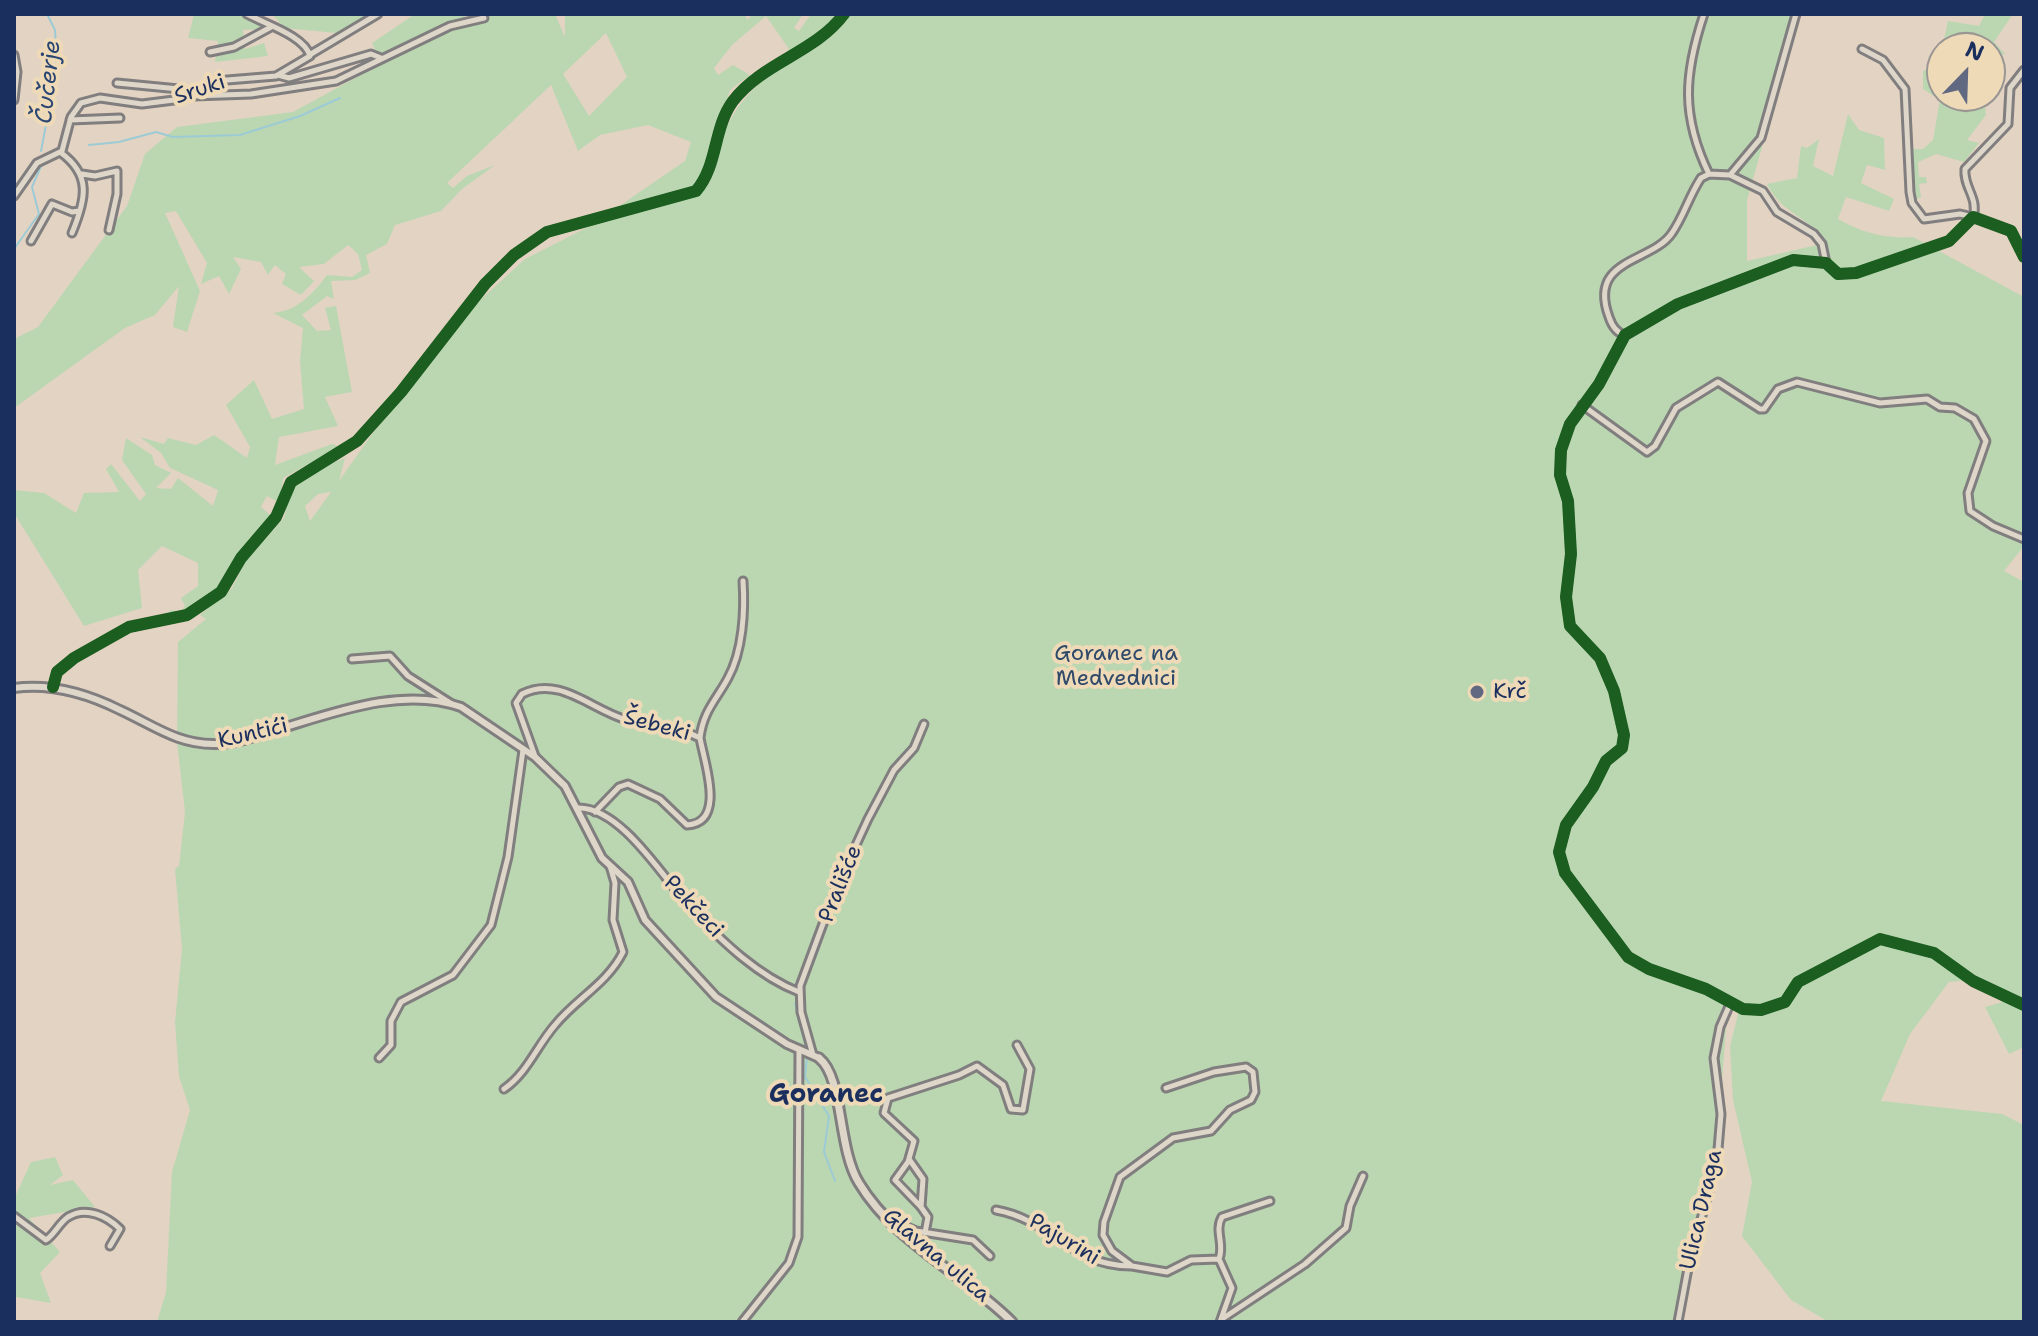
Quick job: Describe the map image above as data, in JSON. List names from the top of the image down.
{
  "streets": {
    "main road": ["Glavna ulica"],
    "street": [
      "Sruki",
      "Šebeki",
      "Kuntići",
      "Prališće",
      "Pekčeci",
      "Ulica Draga",
      "Pajurini"
    ]
  },
  "crossings": [
    ["Prališće", "Pekčeci"]
  ],
  "districts": ["Goranec"],
  "water": ["Čučerje"],
  "parks": ["Goranec na Medvednici"],
  "places": ["Krč"],
  "north": "top right"
}
